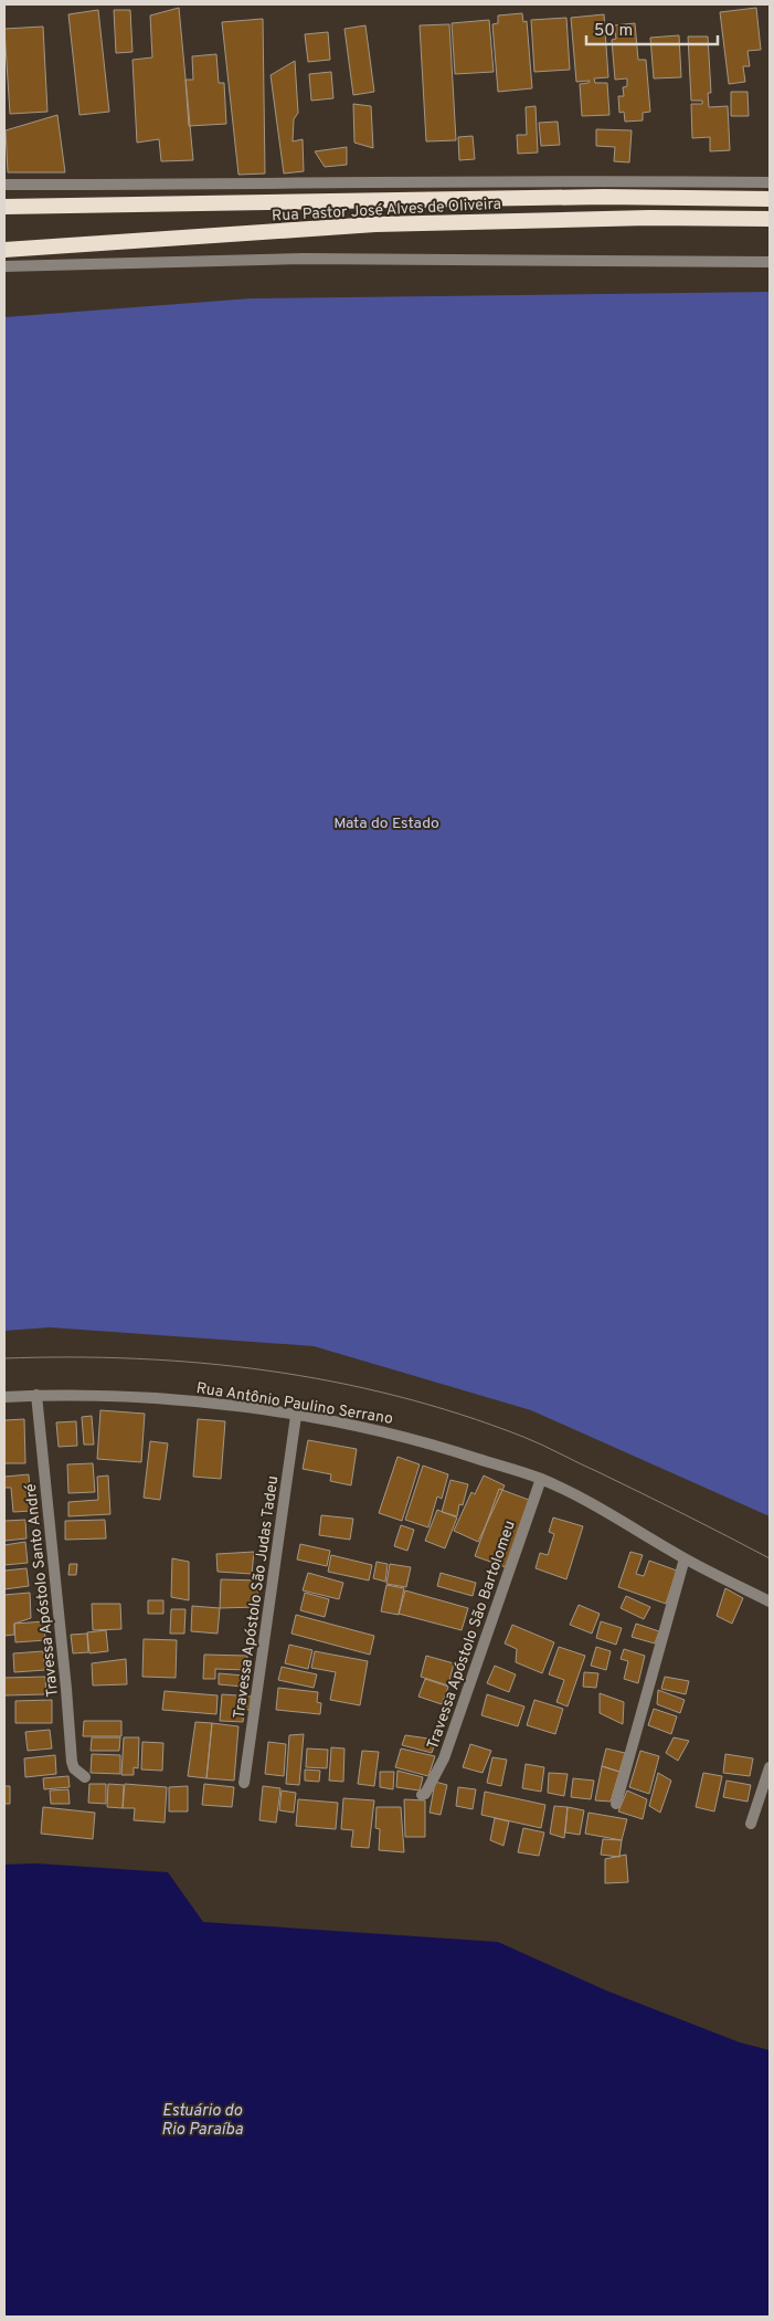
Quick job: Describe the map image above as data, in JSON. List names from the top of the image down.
{
  "streets": {
    "highway": ["Rua Pastor José Alves de Oliveira"],
    "street": [
      "Rua Antônio Paulino Serrano",
      "Travessa Apóstolo Santo André",
      "Travessa Apóstolo São Judas Tadeu",
      "Travessa Apóstolo São Bartolomeu"
    ]
  },
  "crossings": [
    ["Rua Antônio Paulino Serrano", "Travessa Apóstolo Santo André"],
    ["Rua Antônio Paulino Serrano", "Travessa Apóstolo São Judas Tadeu"],
    ["Rua Antônio Paulino Serrano", "Travessa Apóstolo São Bartolomeu"]
  ],
  "water": ["Estuário do Rio Paraíba"],
  "parks": ["Mata do Estado"],
  "scale_bar": "50 m"
}
